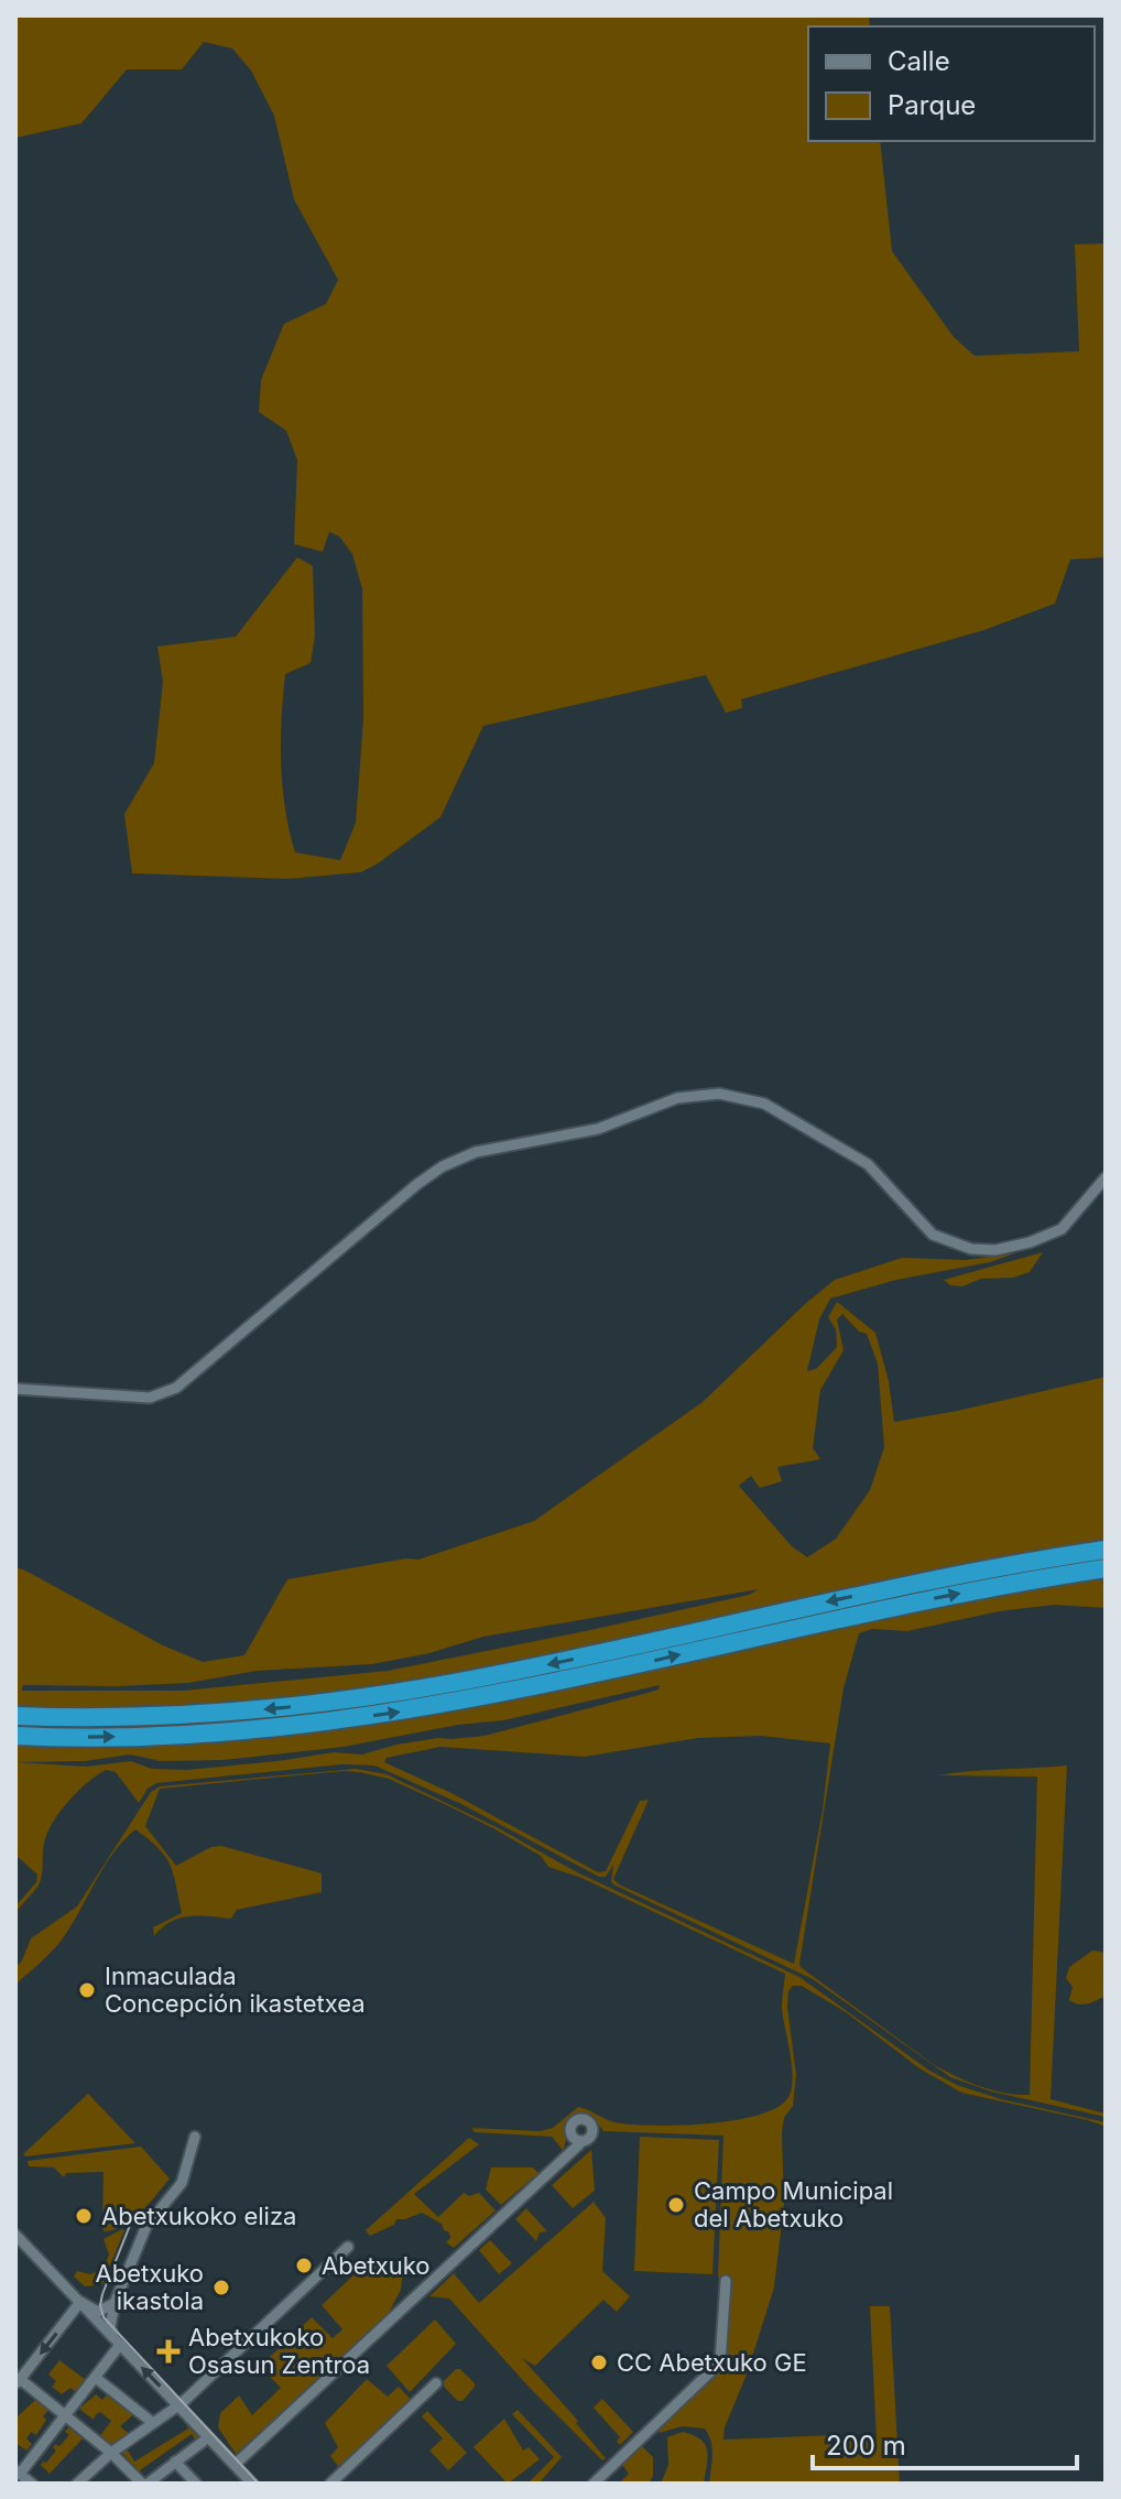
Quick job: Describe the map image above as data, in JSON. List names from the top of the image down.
{
  "places": {
    "other": [
      "Inmaculada Concepción ikastetxea",
      "Campo Municipal del Abetxuko",
      "Abetxukoko eliza",
      "Abetxuko",
      "Abetxuko ikastola",
      "CC Abetxuko GE"
    ],
    "health": ["Abetxukoko Osasun Zentroa"]
  },
  "legend": ["Calle", "Parque"],
  "scale_bar": "200 m"
}
